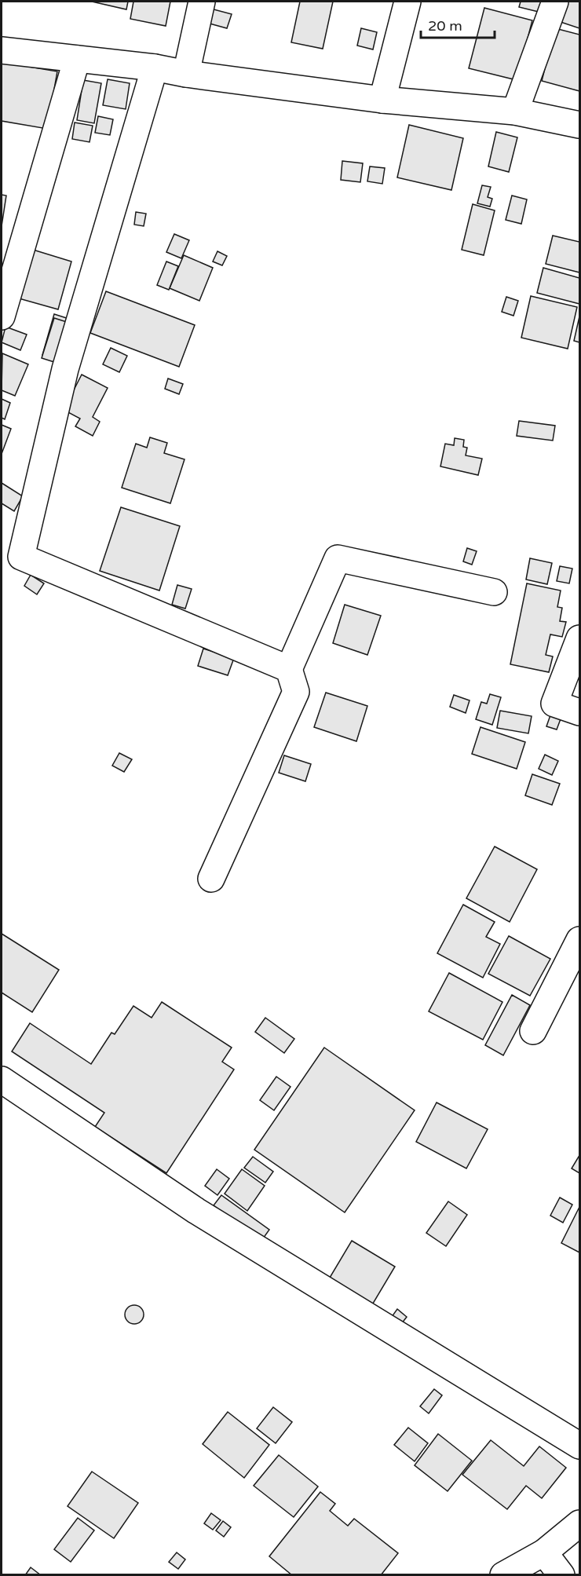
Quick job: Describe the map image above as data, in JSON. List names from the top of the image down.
{
  "scale_bar": "20 m"
}
